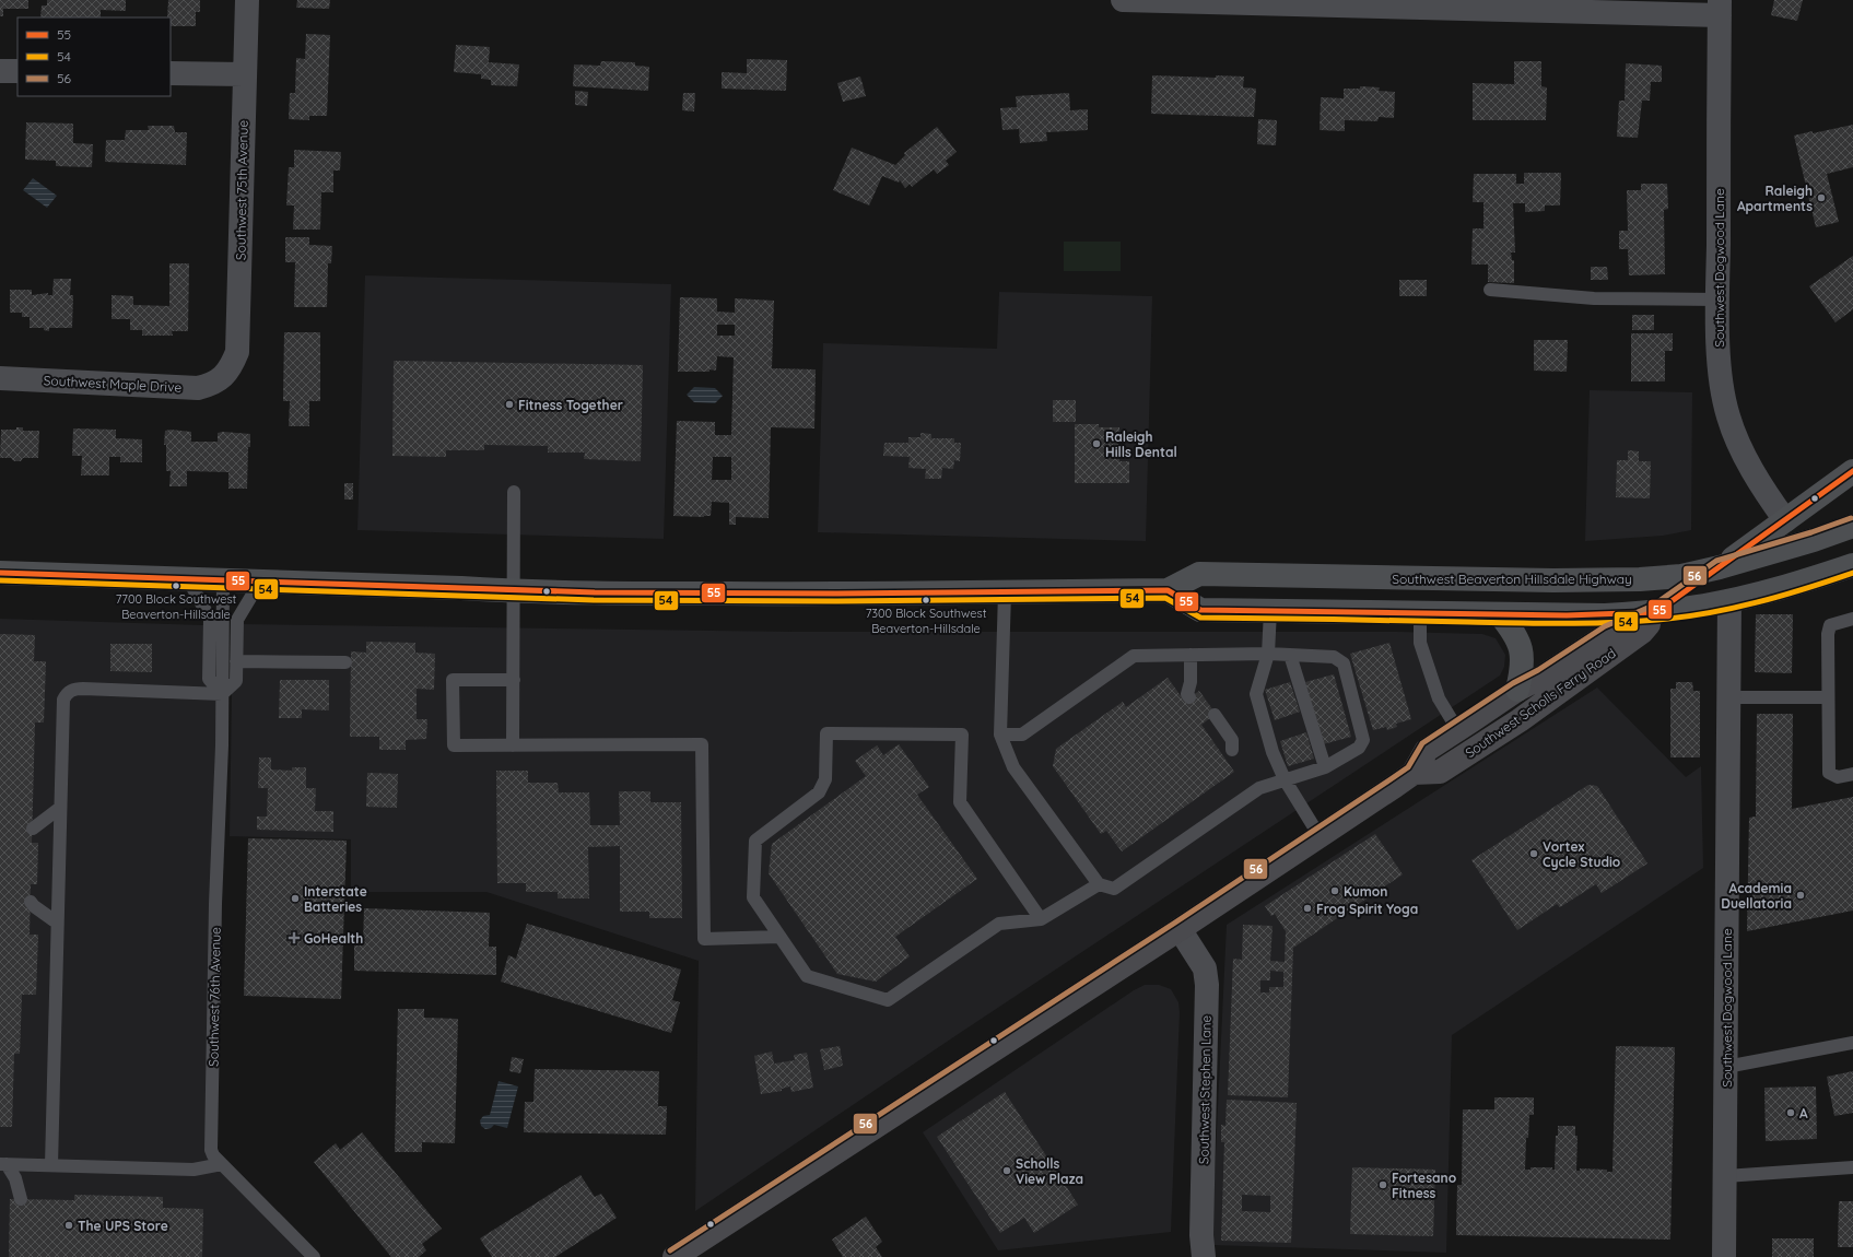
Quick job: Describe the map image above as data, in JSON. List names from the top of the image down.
{
  "streets": {
    "main road": ["Southwest Beaverton Hillsdale Highway", "Southwest Scholls Ferry Road"],
    "street": [
      "Southwest 75th Avenue",
      "Southwest Dogwood Lane",
      "Southwest Maple Drive",
      "Southwest Stephen Lane"
    ],
    "lane": ["Southwest 76th Avenue"]
  },
  "crossings": [
    ["Southwest 75th Avenue", "Southwest Maple Drive"],
    ["Southwest Dogwood Lane", "Southwest Scholls Ferry Road"],
    ["Southwest Beaverton Hillsdale Highway", "Southwest Scholls Ferry Road"],
    ["Southwest Beaverton Hillsdale Highway", "Southwest 76th Avenue"],
    ["Southwest Scholls Ferry Road", "Southwest Stephen Lane"]
  ],
  "places": {
    "other": [
      "Raleigh Apartments",
      "Fitness Together",
      "Raleigh Hills Dental",
      "7700 Block Southwest Beaverton-Hillsdale",
      "7300 Block Southwest Beaverton-Hillsdale",
      "Vortex Cycle Studio",
      "Kumon",
      "Academia Duellatoria",
      "Interstate Batteries",
      "Frog Spirit Yoga",
      "A",
      "Scholls View Plaza",
      "Fortesano Fitness",
      "The UPS Store"
    ],
    "health": ["GoHealth"]
  },
  "lines": ["transit line 55", "transit line 56", "transit line 54"],
  "legend": ["55", "54", "56"]
}
